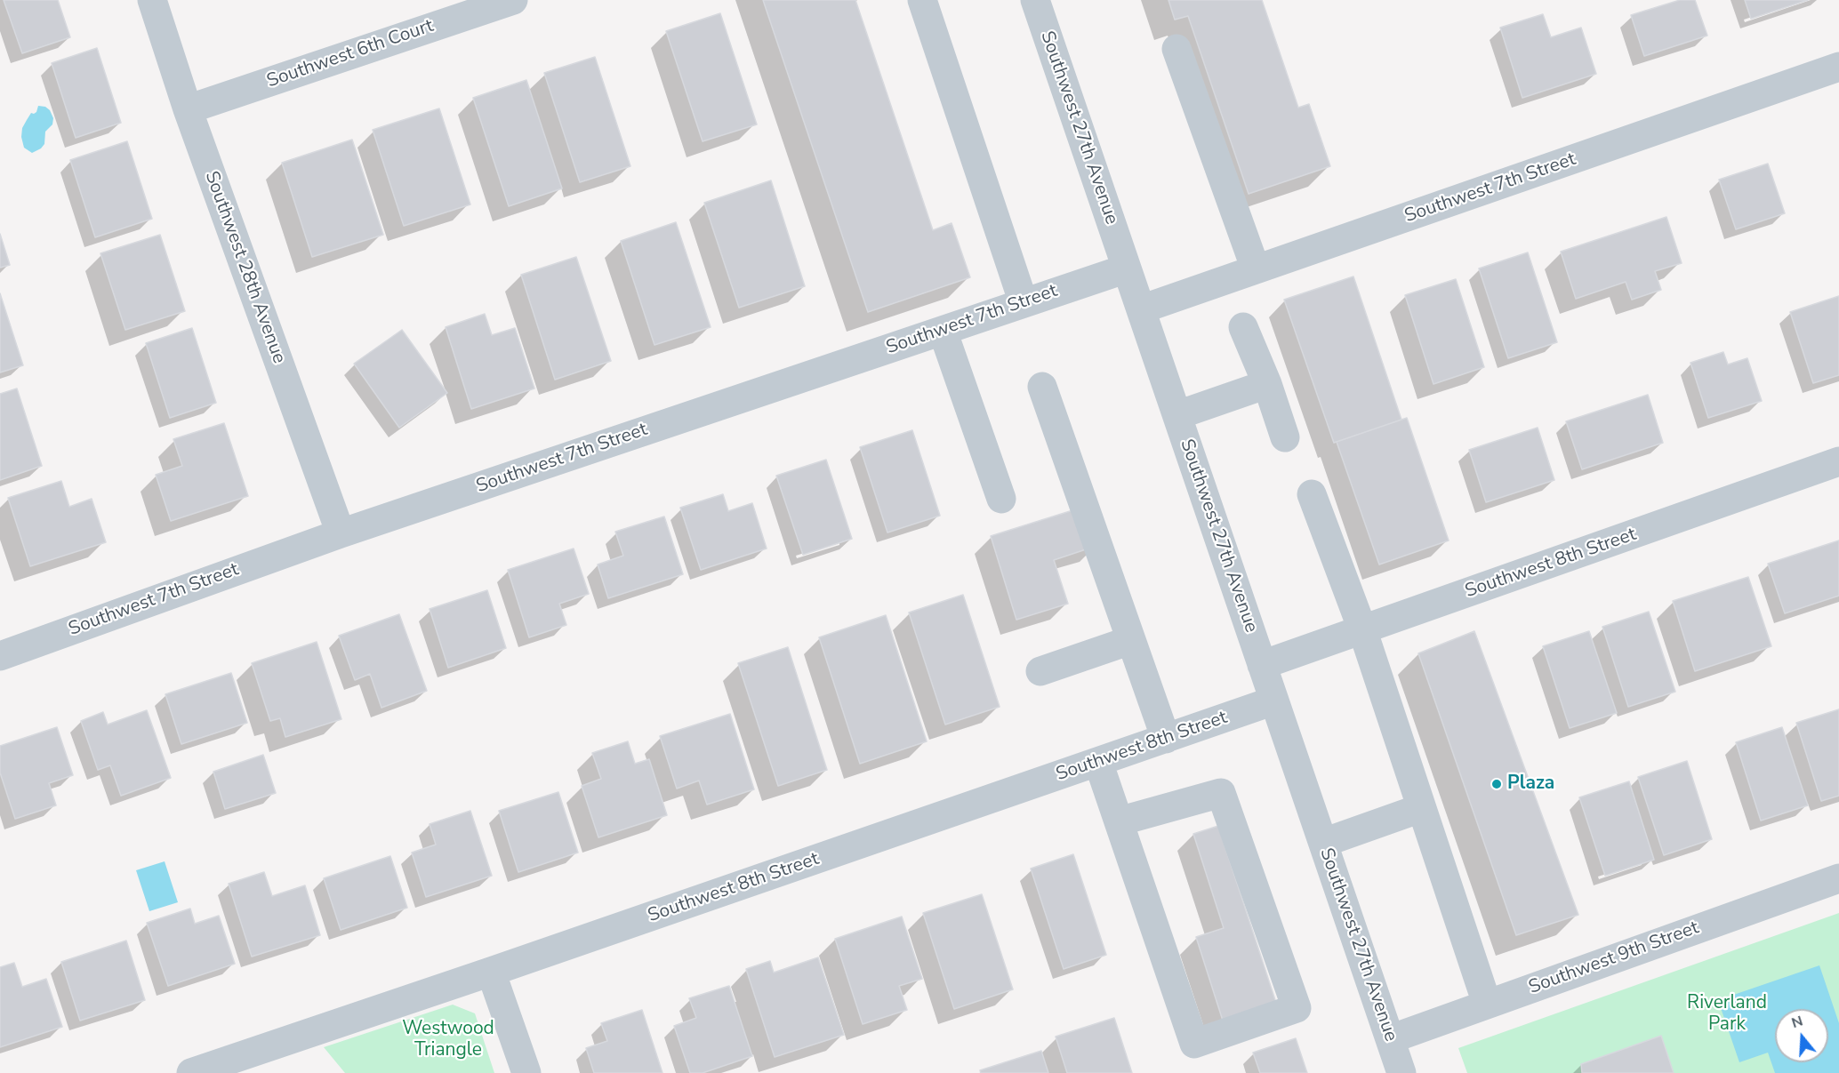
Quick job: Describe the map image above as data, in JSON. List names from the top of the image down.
{
  "streets": {
    "street": [
      "Southwest 6th Court",
      "Southwest 27th Avenue",
      "Southwest 7th Street",
      "Southwest 28th Avenue",
      "Southwest 8th Street",
      "Southwest 9th Street"
    ]
  },
  "crossings": [
    ["Southwest 6th Court", "Southwest 28th Avenue"],
    ["Southwest 27th Avenue", "Southwest 7th Street"],
    ["Southwest 27th Avenue", "Southwest 8th Street"],
    ["Southwest 27th Avenue", "Southwest 9th Street"],
    ["Southwest 7th Street", "Southwest 28th Avenue"]
  ],
  "parks": ["Riverland Park", "Westwood Triangle"],
  "places": ["Plaza"],
  "north": "top"
}
